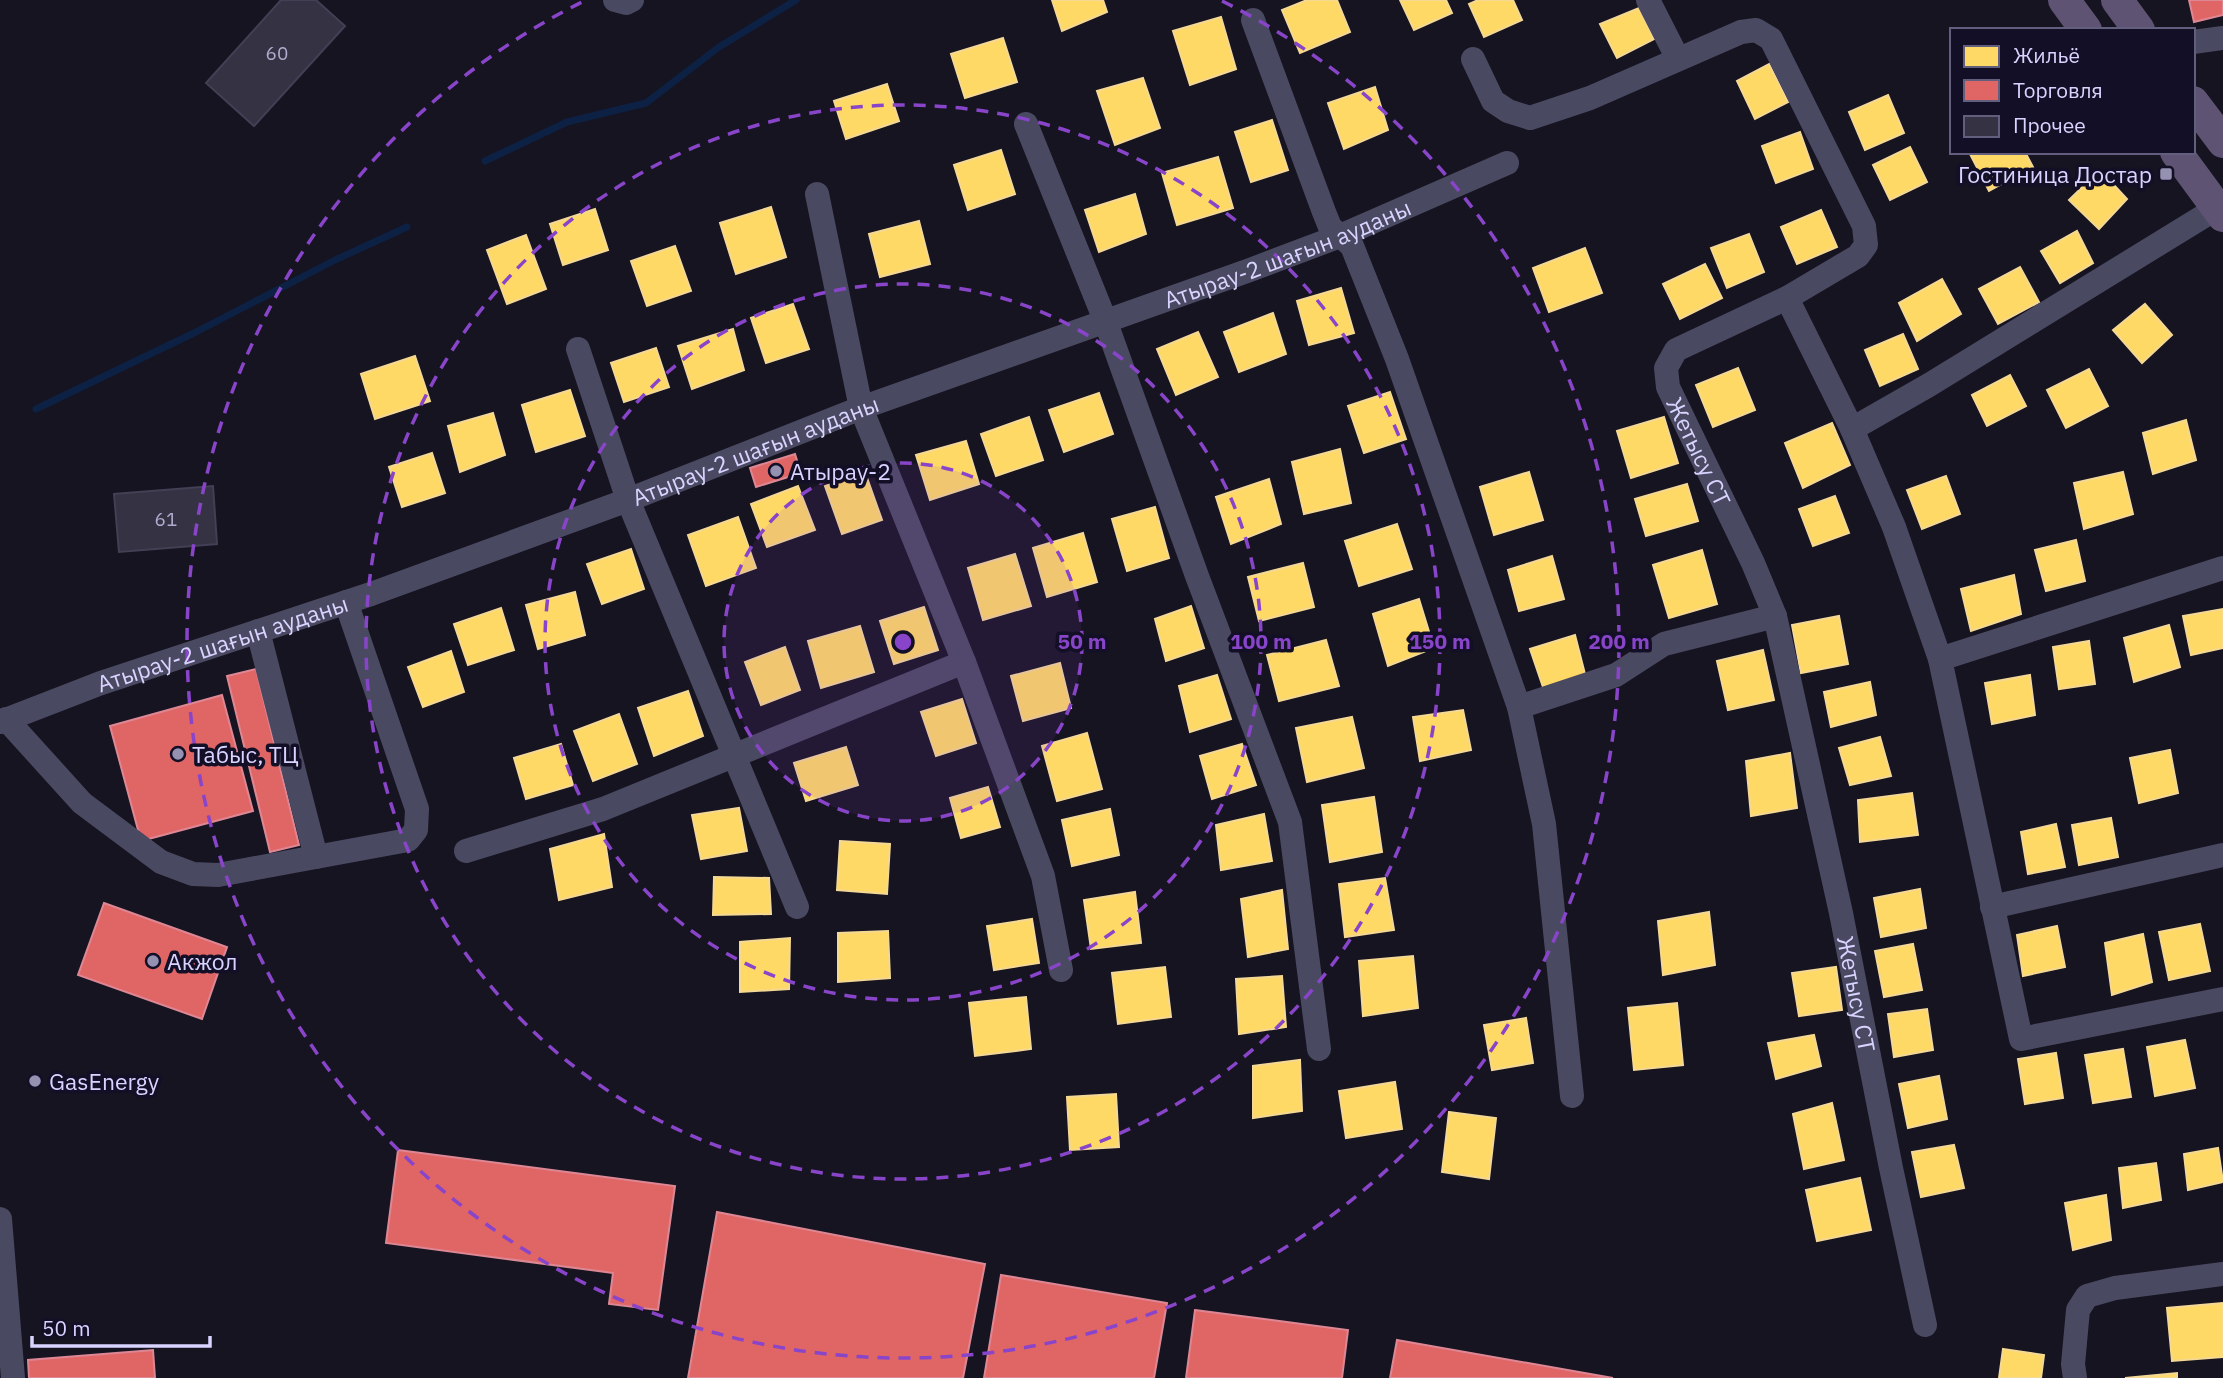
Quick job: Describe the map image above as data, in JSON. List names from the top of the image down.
{
  "streets": {
    "street": ["Атырау-2 шағын ауданы", "Жетысу СТ"]
  },
  "places": {
    "transit": ["Гостиница Достар"],
    "other": [
      "Атырау-2",
      "Табыс, ТЦ",
      "Акжол",
      "GasEnergy"
    ]
  },
  "house_numbers": ["60", "61"],
  "legend": ["Жильё", "Торговля", "Прочее"],
  "scale_bar": "50 m",
  "rings": [
    "50 m",
    "100 m",
    "150 m",
    "200 m"
  ]
}
